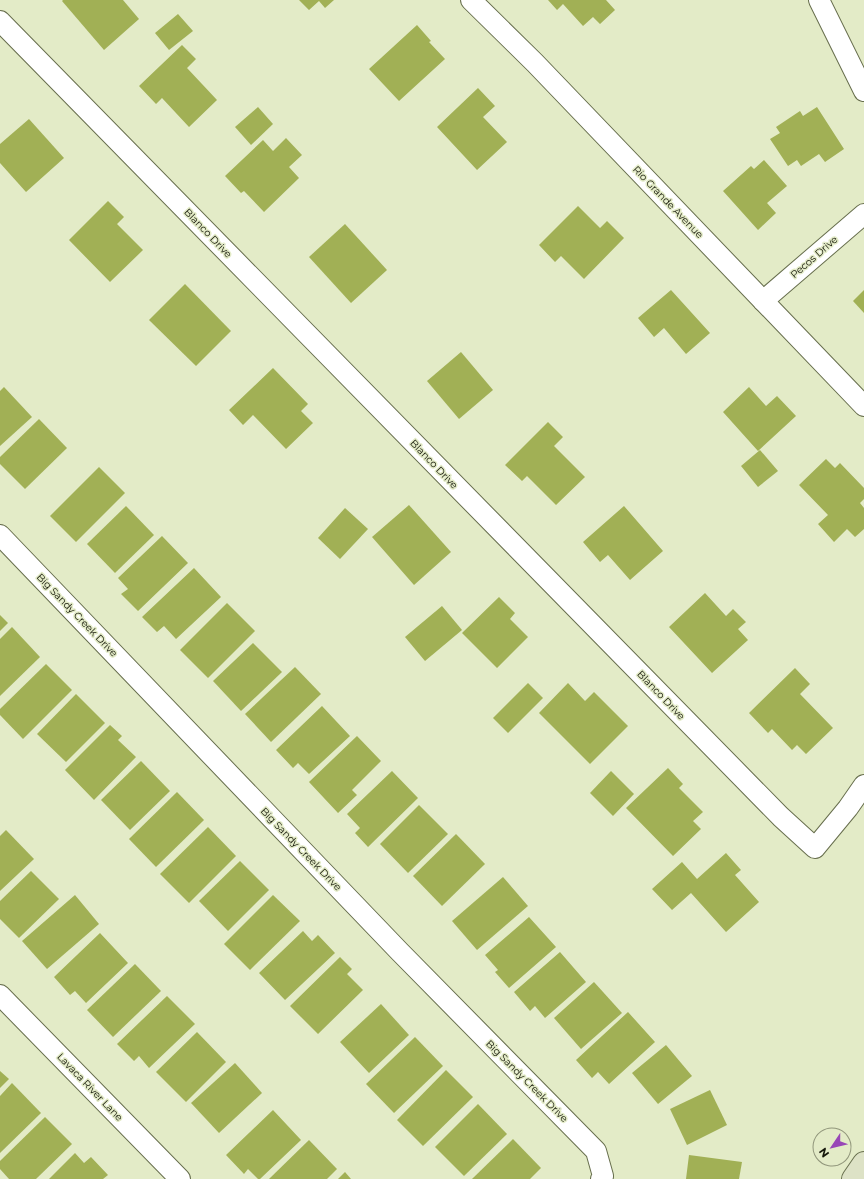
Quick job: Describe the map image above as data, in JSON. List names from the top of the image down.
{
  "streets": {
    "street": [
      "Rio Grande Avenue",
      "Blanco Drive",
      "Pecos Drive",
      "Big Sandy Creek Drive",
      "Lavaca River Lane"
    ]
  },
  "crossings": [
    ["Rio Grande Avenue", "Pecos Drive"]
  ],
  "north": "bottom left"
}
